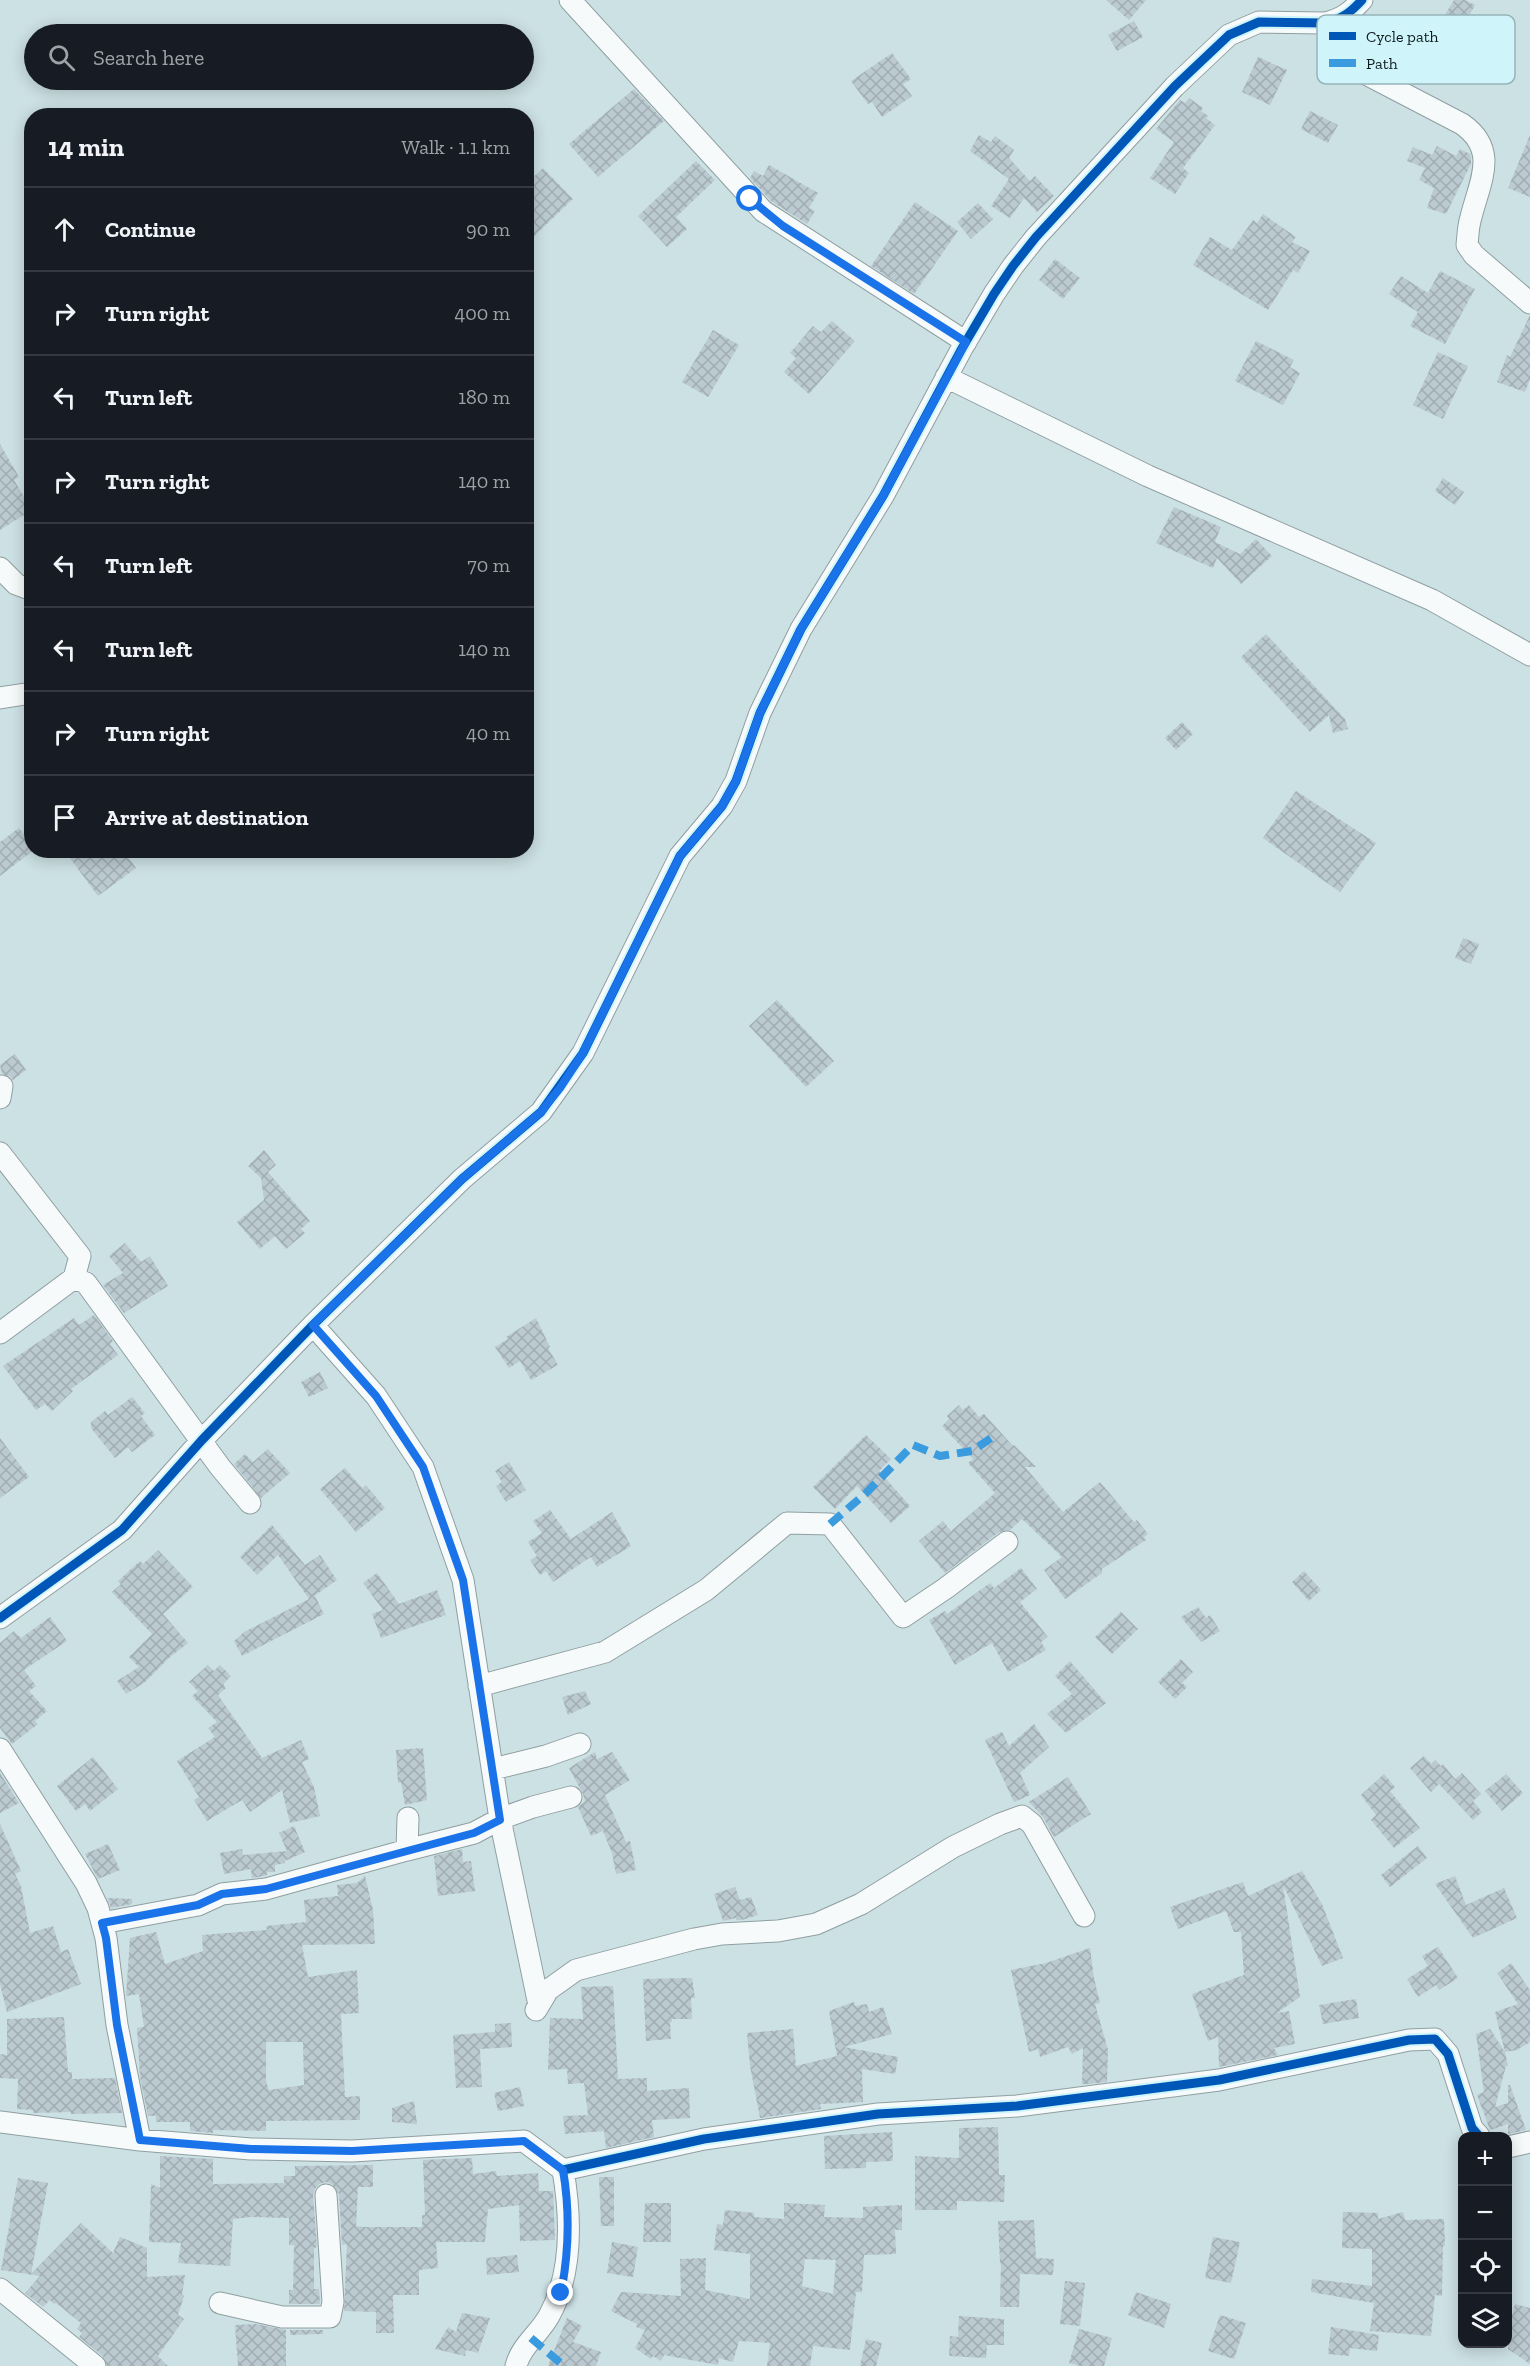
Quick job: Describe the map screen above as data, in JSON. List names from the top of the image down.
{
  "legend": ["Cycle path", "Path"],
  "page": {
    "search": "Search here",
    "heading": ["14 min", "Walk · 1.1 km"],
    "list": [
      ["Continue", "90 m"],
      ["Turn right", "400 m"],
      ["Turn left", "180 m"],
      ["Turn right", "140 m"],
      ["Turn left", "70 m"],
      ["Turn left", "140 m"],
      ["Turn right", "40 m"],
      "Arrive at destination"
    ],
    "map_buttons": ["+", "−"]
  }
}
